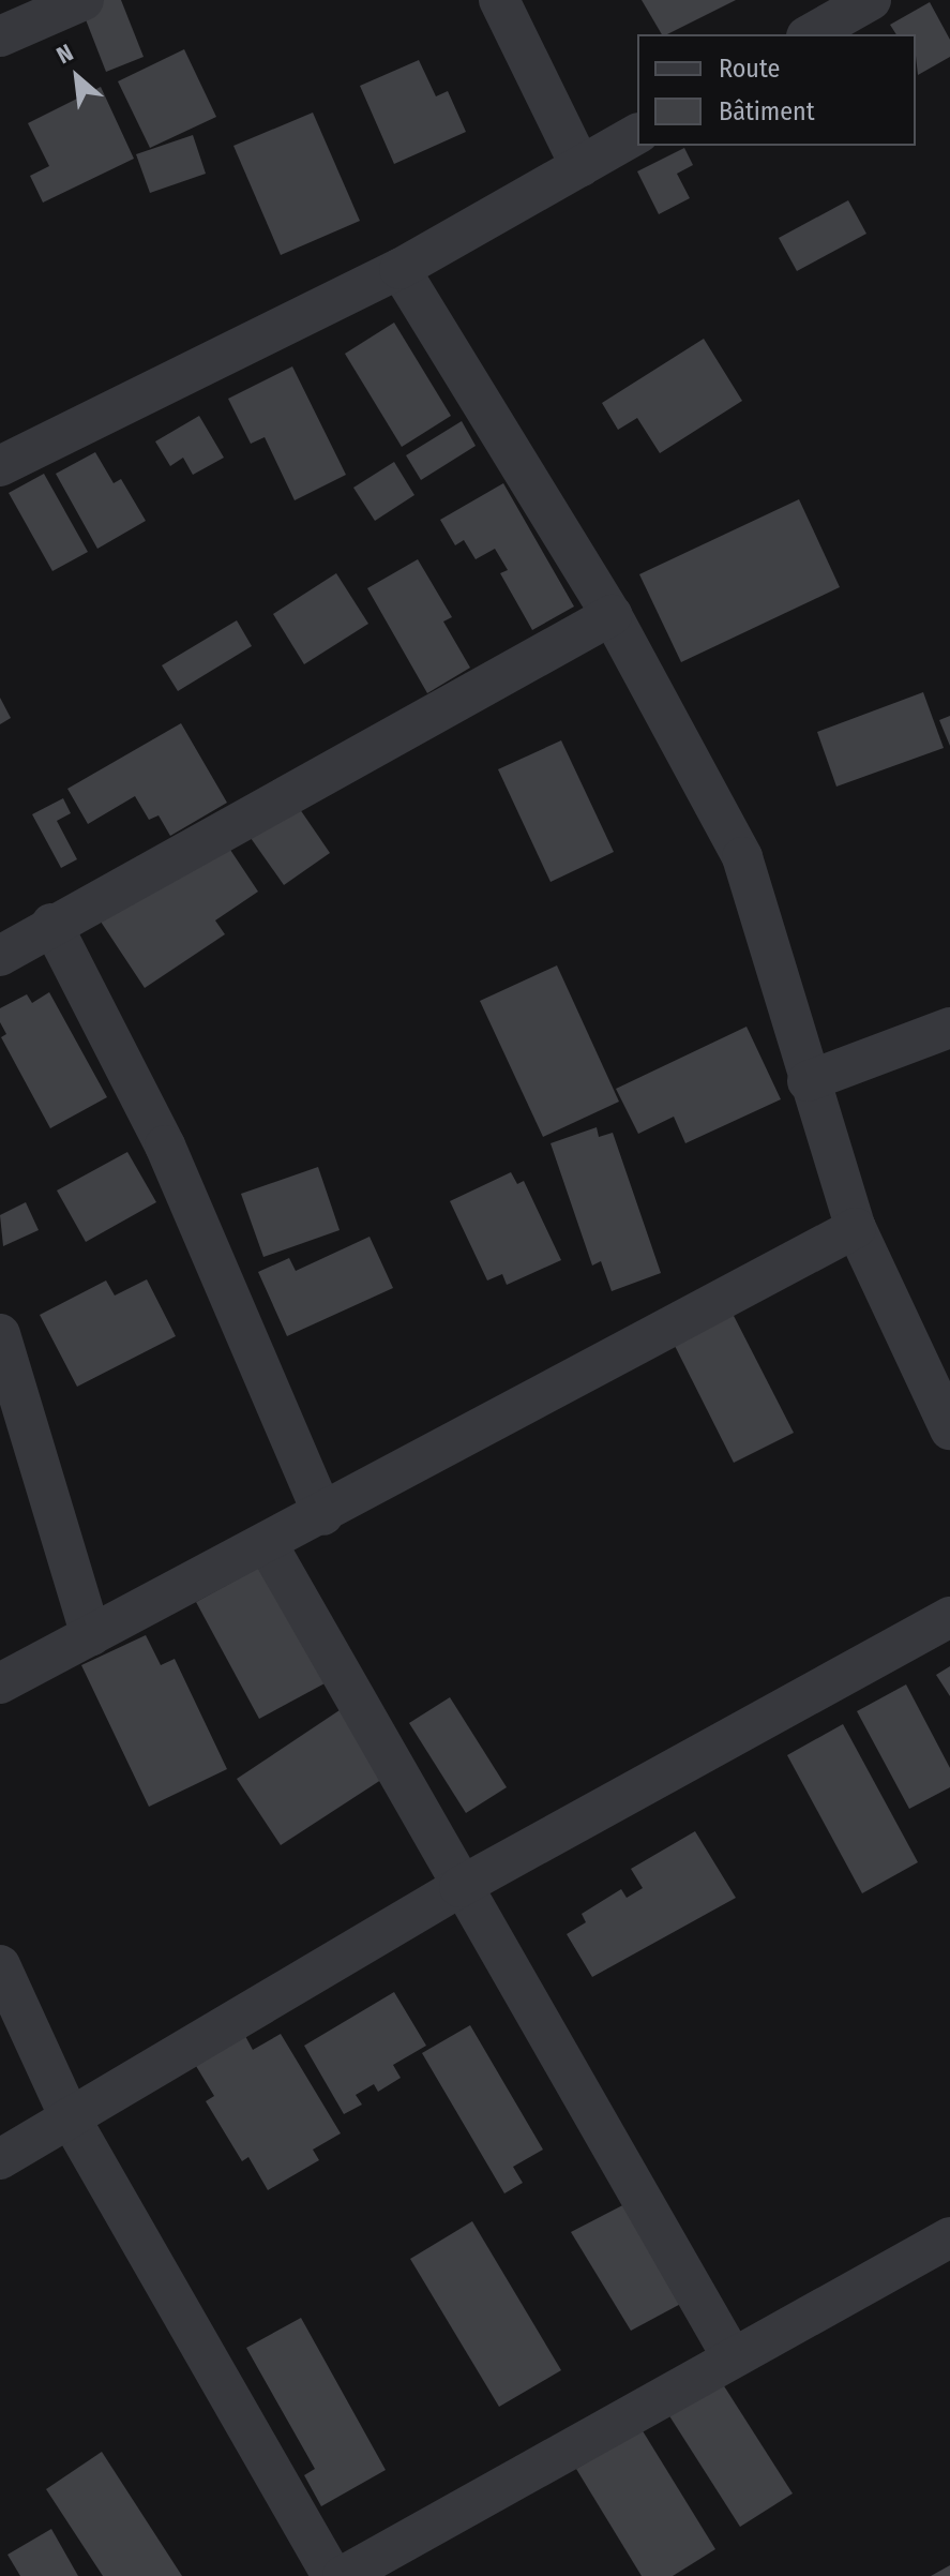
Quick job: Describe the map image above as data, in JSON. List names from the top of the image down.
{
  "legend": ["Route", "Bâtiment"],
  "north": "top left"
}
